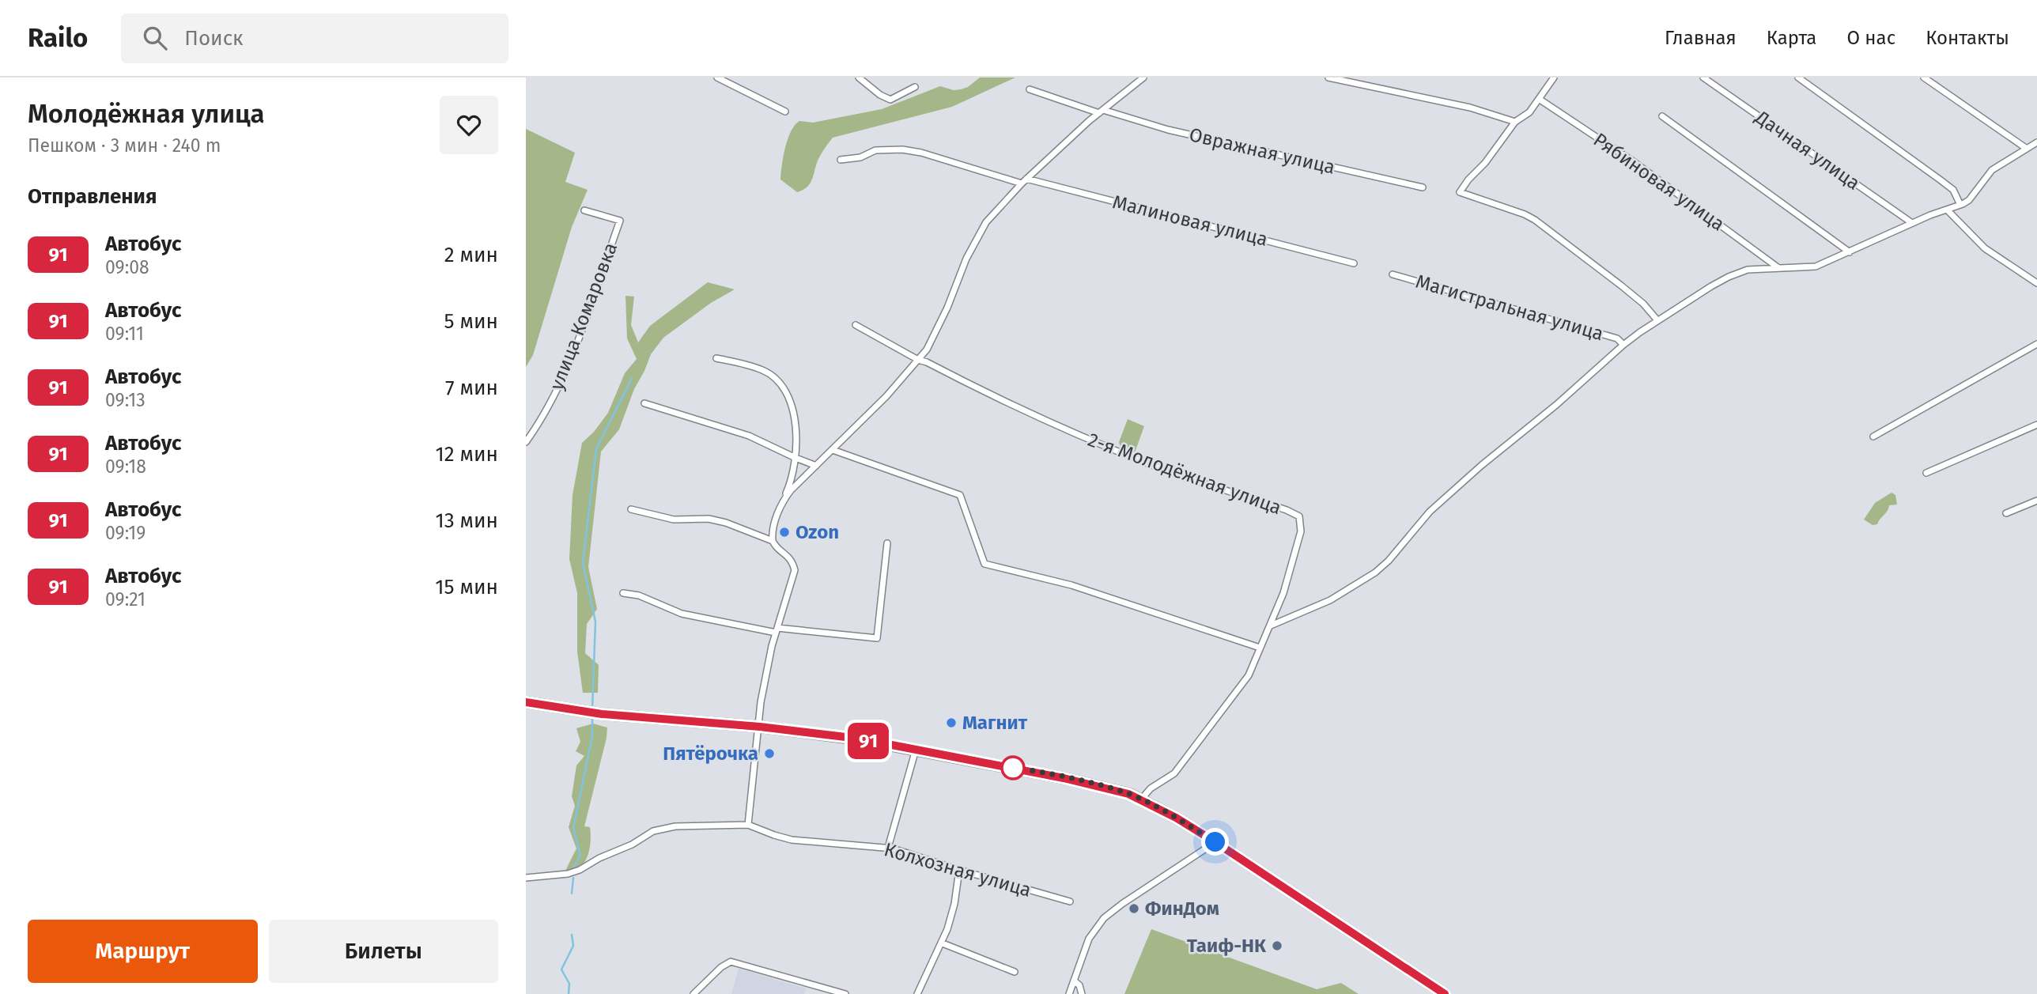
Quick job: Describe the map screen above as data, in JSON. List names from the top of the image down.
{
  "streets": {
    "street": [
      "Дачная улица",
      "Овражная улица",
      "Рябиновая улица",
      "Малиновая улица",
      "Магистральная улица",
      "улица Комаровка",
      "2-я Молодёжная улица",
      "Колхозная улица"
    ]
  },
  "places": [
    "Ozon",
    "Магнит",
    "Пятёрочка",
    "ФинДом",
    "Таиф-НК"
  ],
  "lines": ["bus line 91"],
  "page": {
    "header": "Railo",
    "search": "Поиск",
    "nav": [
      "Главная",
      "Карта",
      "О нас",
      "Контакты"
    ],
    "heading": [
      ["Молодёжная улица", "Пешком · 3 мин · 240 m"],
      "Отправления"
    ],
    "on_map": "91",
    "list": [
      {
        "mark": "91",
        "name": "Автобус",
        "note": "09:08",
        "value": "2 мин"
      },
      {
        "mark": "91",
        "name": "Автобус",
        "note": "09:11",
        "value": "5 мин"
      },
      {
        "mark": "91",
        "name": "Автобус",
        "note": "09:13",
        "value": "7 мин"
      },
      {
        "mark": "91",
        "name": "Автобус",
        "note": "09:18",
        "value": "12 мин"
      },
      {
        "mark": "91",
        "name": "Автобус",
        "note": "09:19",
        "value": "13 мин"
      },
      {
        "mark": "91",
        "name": "Автобус",
        "note": "09:21",
        "value": "15 мин"
      }
    ],
    "buttons": ["Маршрут", "Билеты"]
  }
}
